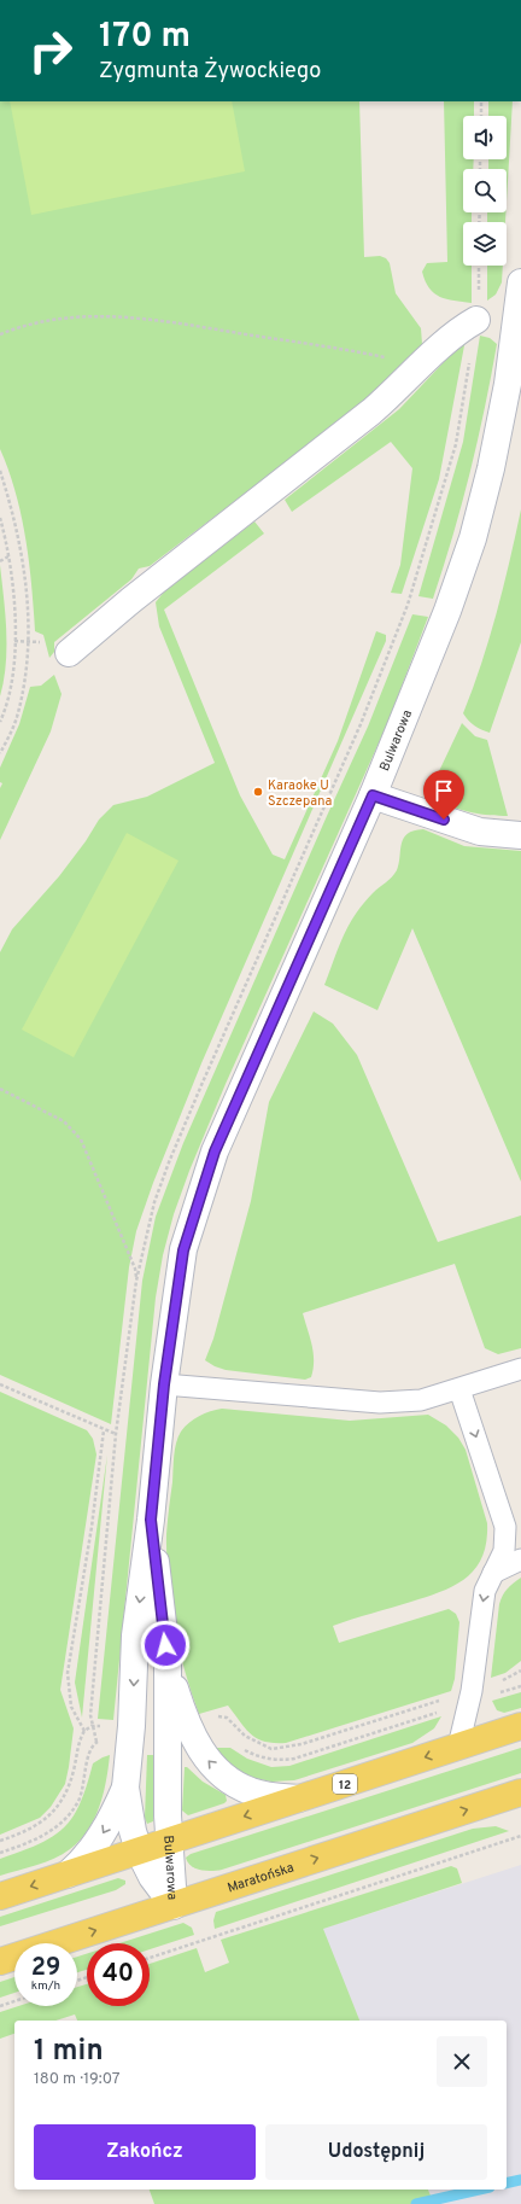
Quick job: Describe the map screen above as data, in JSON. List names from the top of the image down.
{
  "streets": {
    "main road": ["12", "Maratońska"],
    "street": ["Bulwarowa"]
  },
  "crossings": [
    ["Bulwarowa", "12"],
    ["Bulwarowa", "Maratońska"]
  ],
  "places": ["Karaoke U Szczepana"],
  "page": {
    "turn": ["170 m", "Zygmunta Żywockiego"],
    "speed": "29 km/h",
    "limit": "40",
    "heading": ["1 min", "180 m · 19:07"],
    "buttons": ["Zakończ", "Udostępnij"]
  }
}
